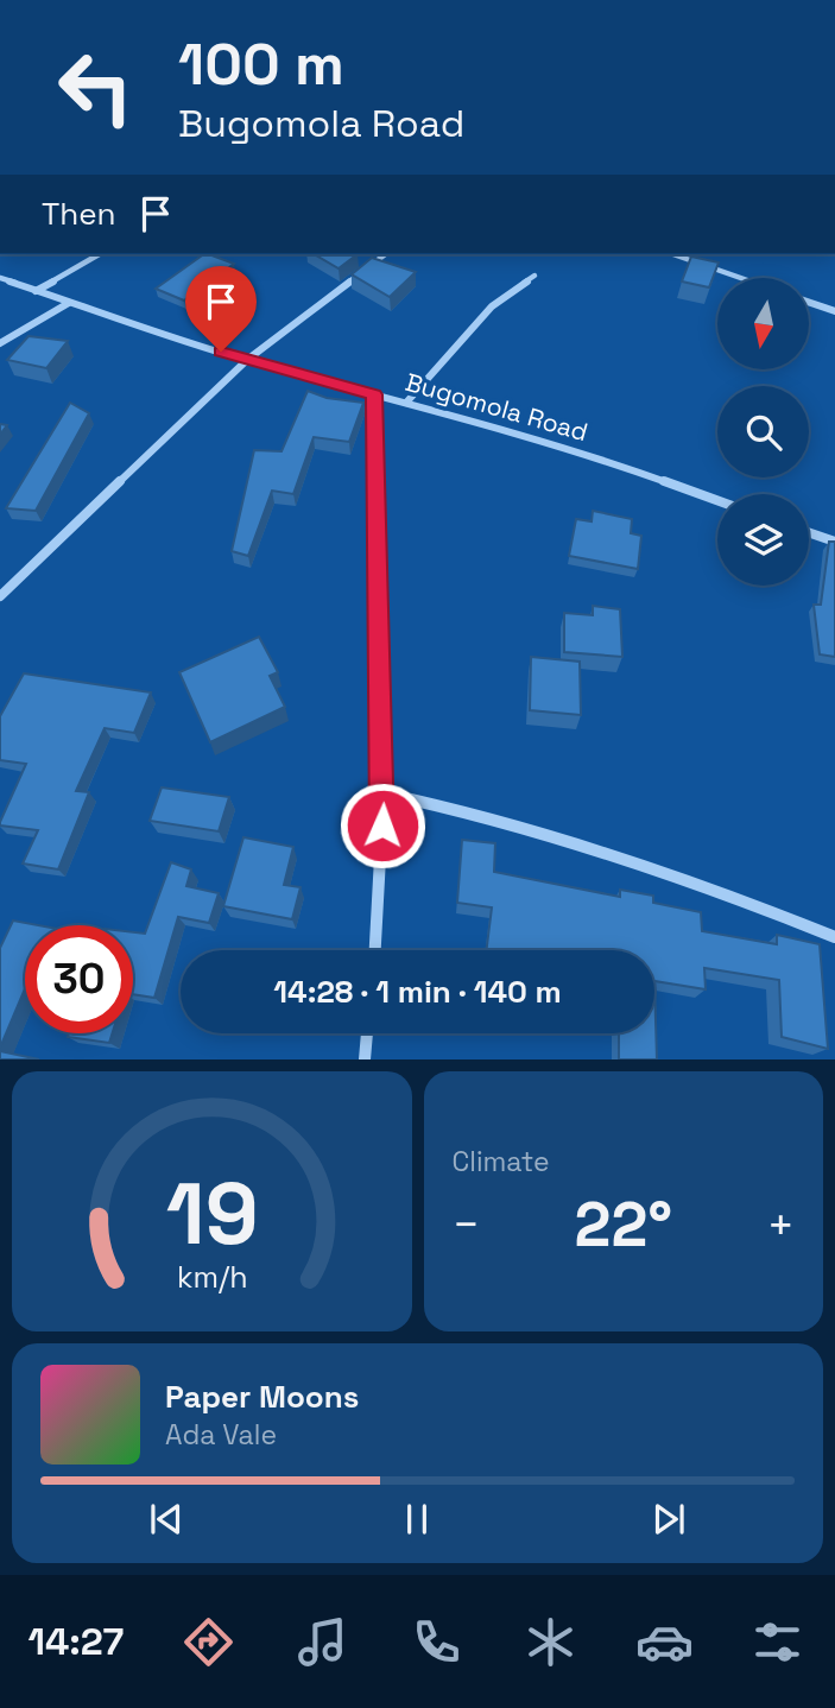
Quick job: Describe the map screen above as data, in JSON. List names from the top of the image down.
{
  "streets": {
    "street": ["Bugomola Road"]
  },
  "north": "bottom",
  "page": {
    "turn": ["100 m", "Bugomola Road"],
    "then": "Then",
    "limit": "30",
    "trip": "14:28 · 1 min · 140 m",
    "tile": "Climate",
    "heat": ["−", "22°", "+"],
    "song": ["Paper Moons", "Ada Vale"],
    "tabs": "14:27",
    "gauge": ["19", "km/h"]
  }
}
